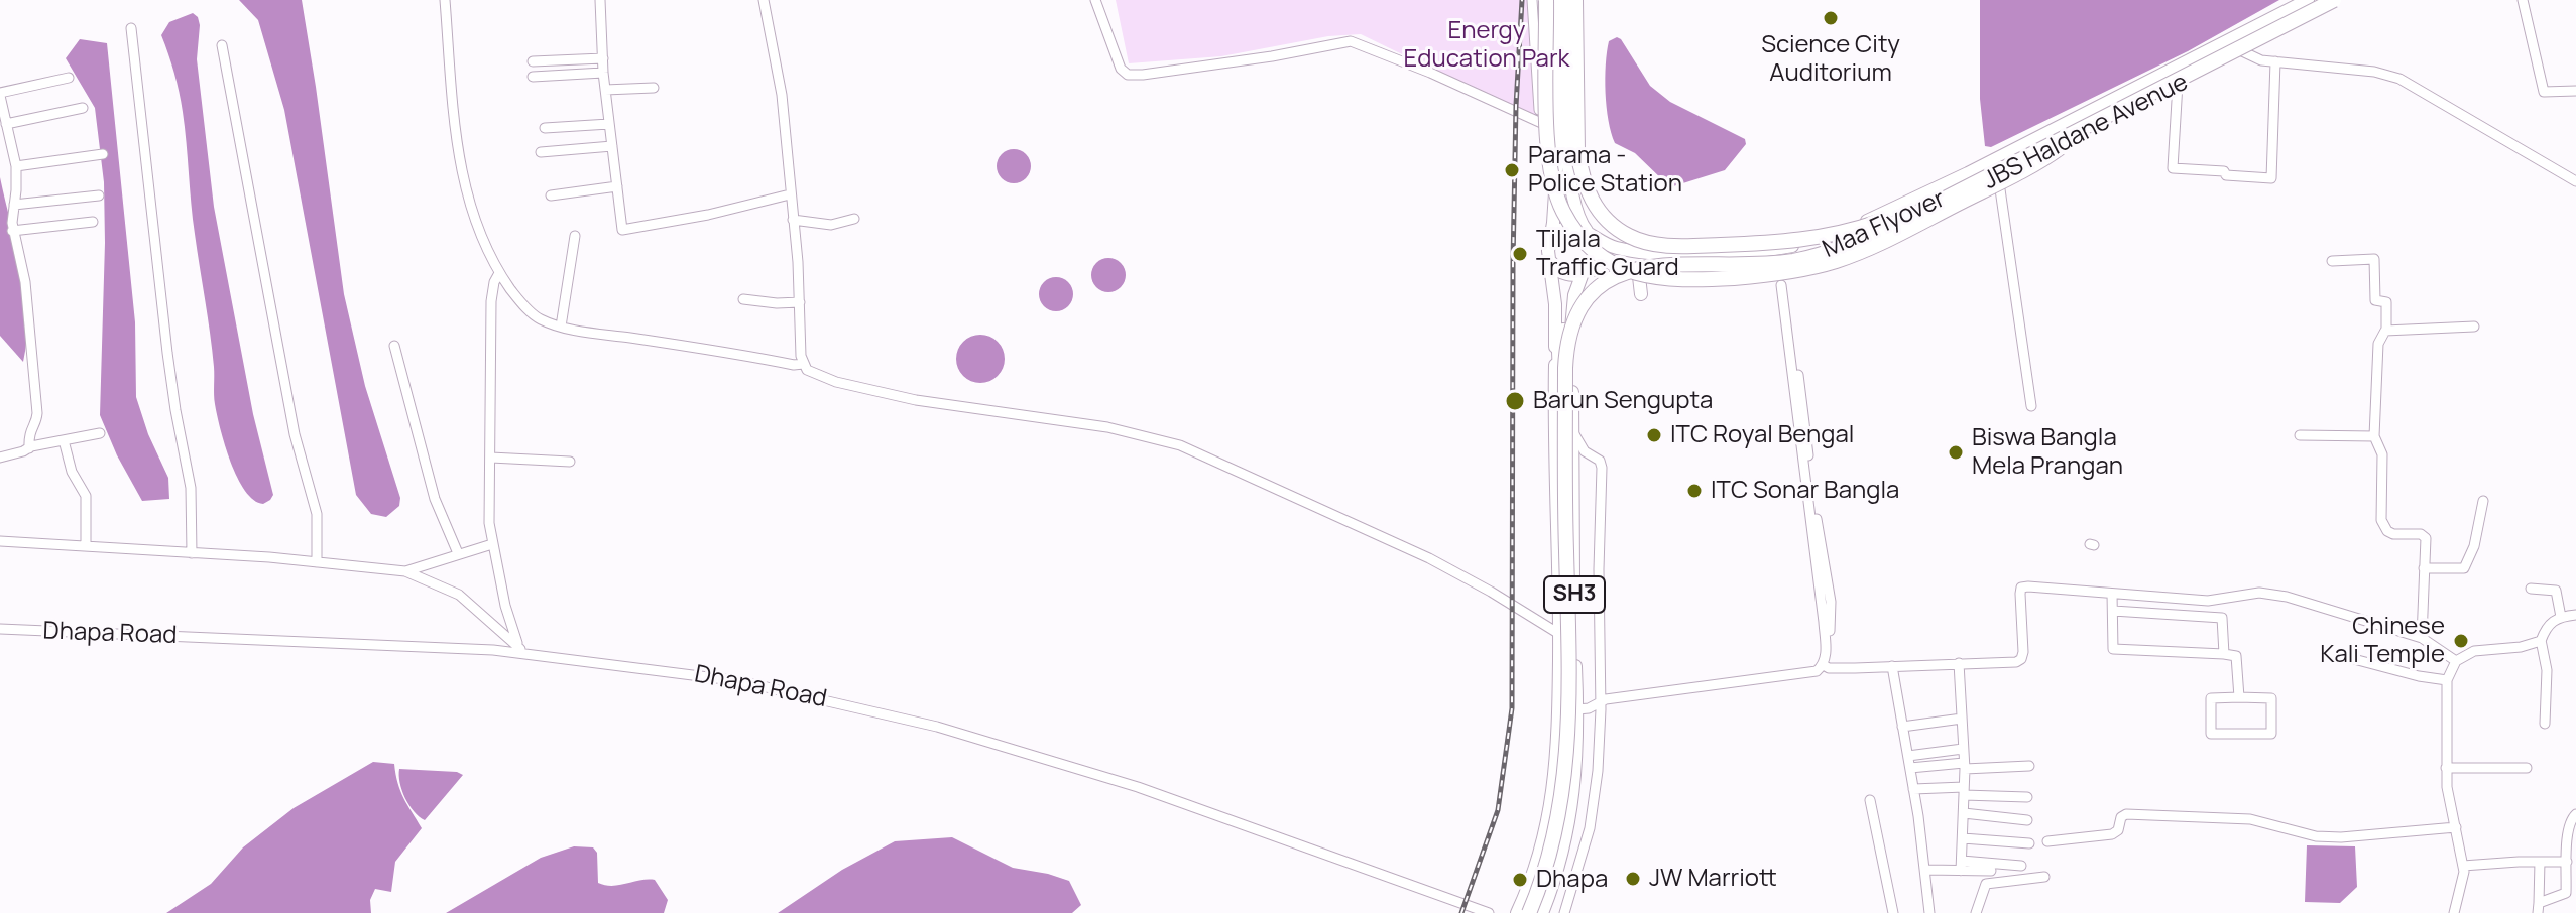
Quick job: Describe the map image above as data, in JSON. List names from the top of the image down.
{
  "streets": {
    "highway": ["Maa Flyover"],
    "main road": ["JBS Haldane Avenue", "SH3"],
    "street": ["Dhapa Road"]
  },
  "crossings": [
    ["JBS Haldane Avenue", "Maa Flyover"],
    ["JBS Haldane Avenue", "SH3"],
    ["Maa Flyover", "SH3"]
  ],
  "parks": ["Energy Education Park"],
  "places": [
    "Science City Auditorium",
    "Parama - Police Station",
    "Tiljala Traffic Guard",
    "Barun Sengupta",
    "ITC Royal Bengal",
    "Biswa Bangla Mela Prangan",
    "ITC Sonar Bangla",
    "Chinese Kali Temple",
    "JW Marriott",
    "Dhapa"
  ]
}
